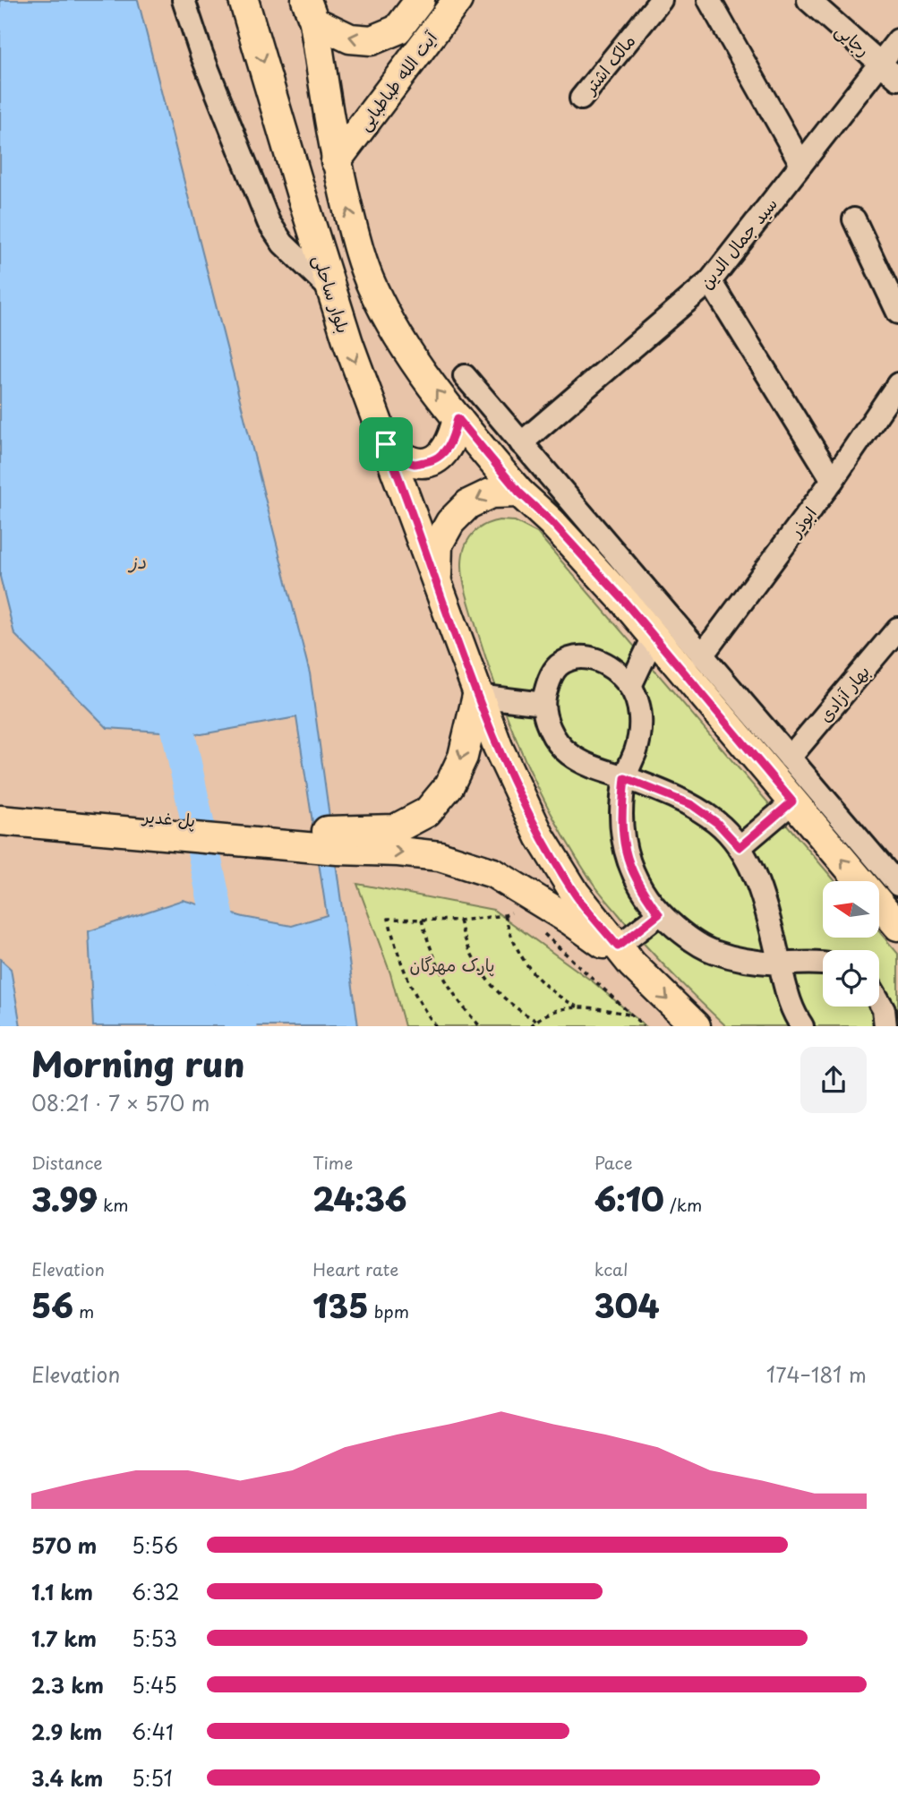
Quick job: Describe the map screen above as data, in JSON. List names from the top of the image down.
{
  "streets": {
    "main road": ["آیت الله طباطبایی", "بلوار ساحلی", "پل غدیر"],
    "street": [
      "رجایی",
      "مالک اشتر",
      "سید جمال الدین",
      "ابوذر",
      "بهار آزادی"
    ]
  },
  "crossings": [
    ["رجایی", "سید جمال الدین"]
  ],
  "water": ["دز"],
  "parks": ["پارک مهرگان"],
  "north": "left",
  "page": {
    "heading": ["Morning run", "08:21 · 7 × 570 m"],
    "stats": [
      ["Distance", "3.99 km"],
      ["Time", "24:36"],
      ["Pace", "6:10 /km"],
      ["Elevation", "56 m"],
      ["Heart rate", "135 bpm"],
      ["kcal", "304"]
    ],
    "chart": ["Elevation", "174–181 m"],
    "list": [
      {
        "name": "570 m",
        "note": "5:56"
      },
      {
        "name": "1.1 km",
        "note": "6:32"
      },
      {
        "name": "1.7 km",
        "note": "5:53"
      },
      {
        "name": "2.3 km",
        "note": "5:45"
      },
      {
        "name": "2.9 km",
        "note": "6:41"
      },
      {
        "name": "3.4 km",
        "note": "5:51"
      }
    ]
  }
}
